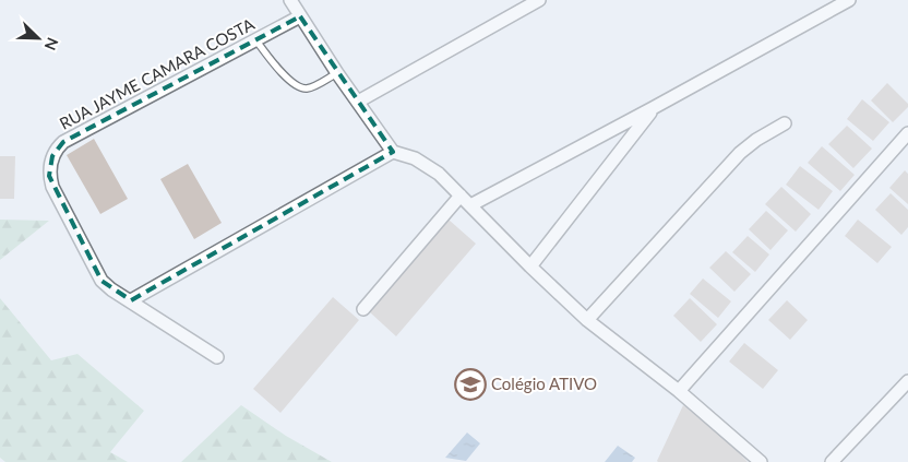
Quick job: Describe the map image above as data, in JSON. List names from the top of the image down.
{
  "streets": {
    "street": ["RUA JAYME CAMARA COSTA"]
  },
  "places": {
    "school or university": ["Colégio ATIVO"]
  },
  "north": "bottom right"
}
